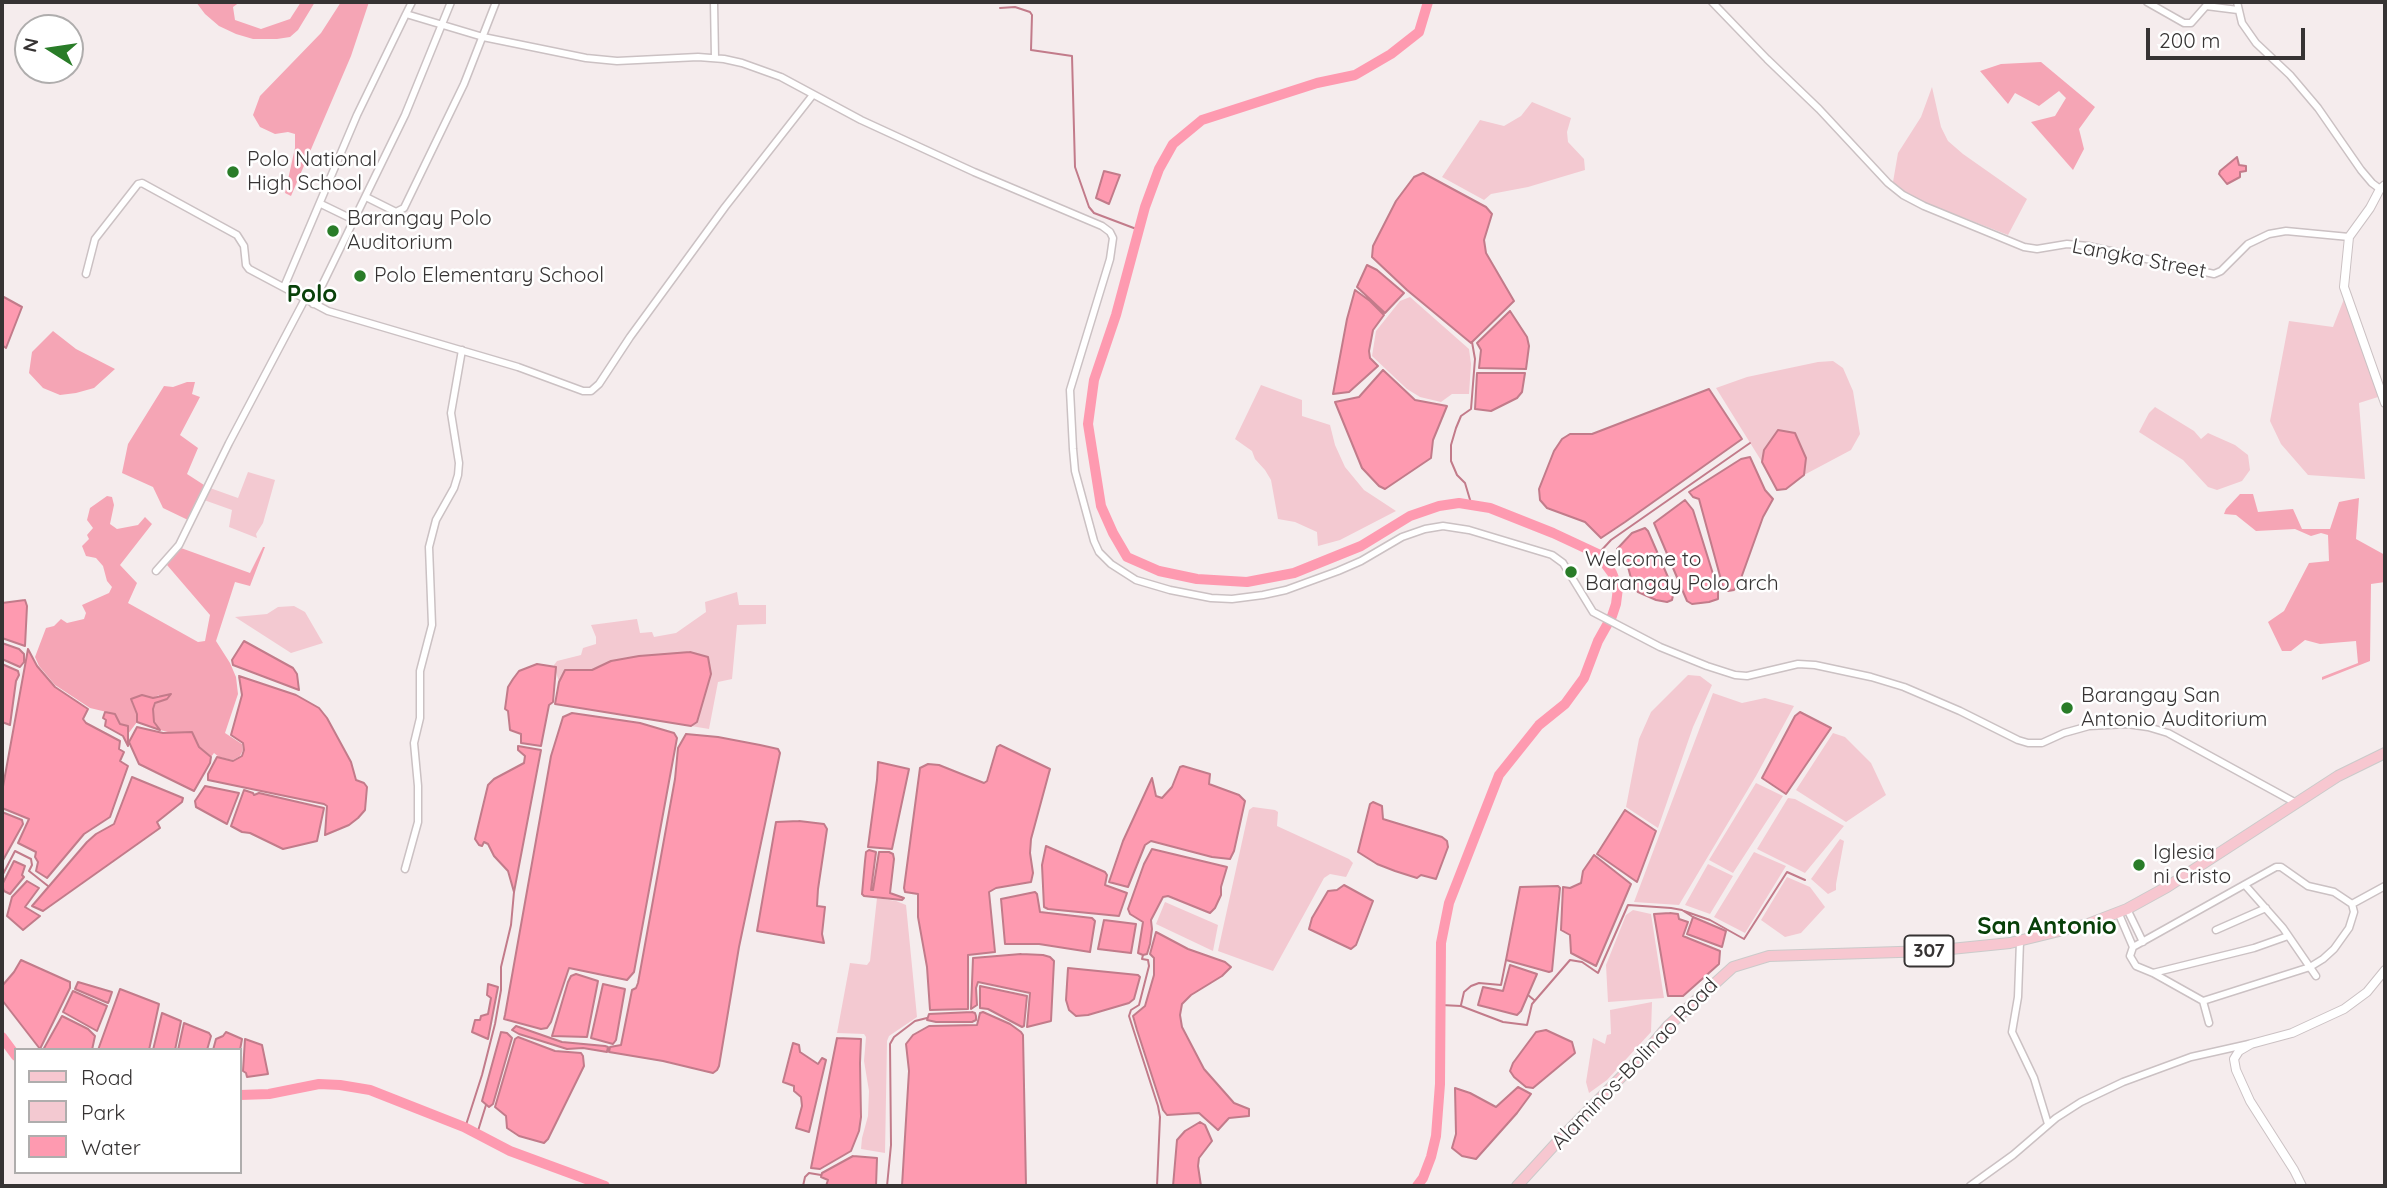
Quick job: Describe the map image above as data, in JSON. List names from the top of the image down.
{
  "streets": {
    "main road": ["307", "Alaminos-Bolinao Road"],
    "street": ["Langka Street"]
  },
  "districts": ["Polo", "San Antonio"],
  "places": [
    "Polo National High School",
    "Barangay Polo Auditorium",
    "Polo Elementary School",
    "Welcome to Barangay Polo arch",
    "Barangay San Antonio Auditorium",
    "Iglesia ni Cristo"
  ],
  "legend": ["Road", "Park", "Water"],
  "scale_bar": "200 m",
  "north": "left"
}
